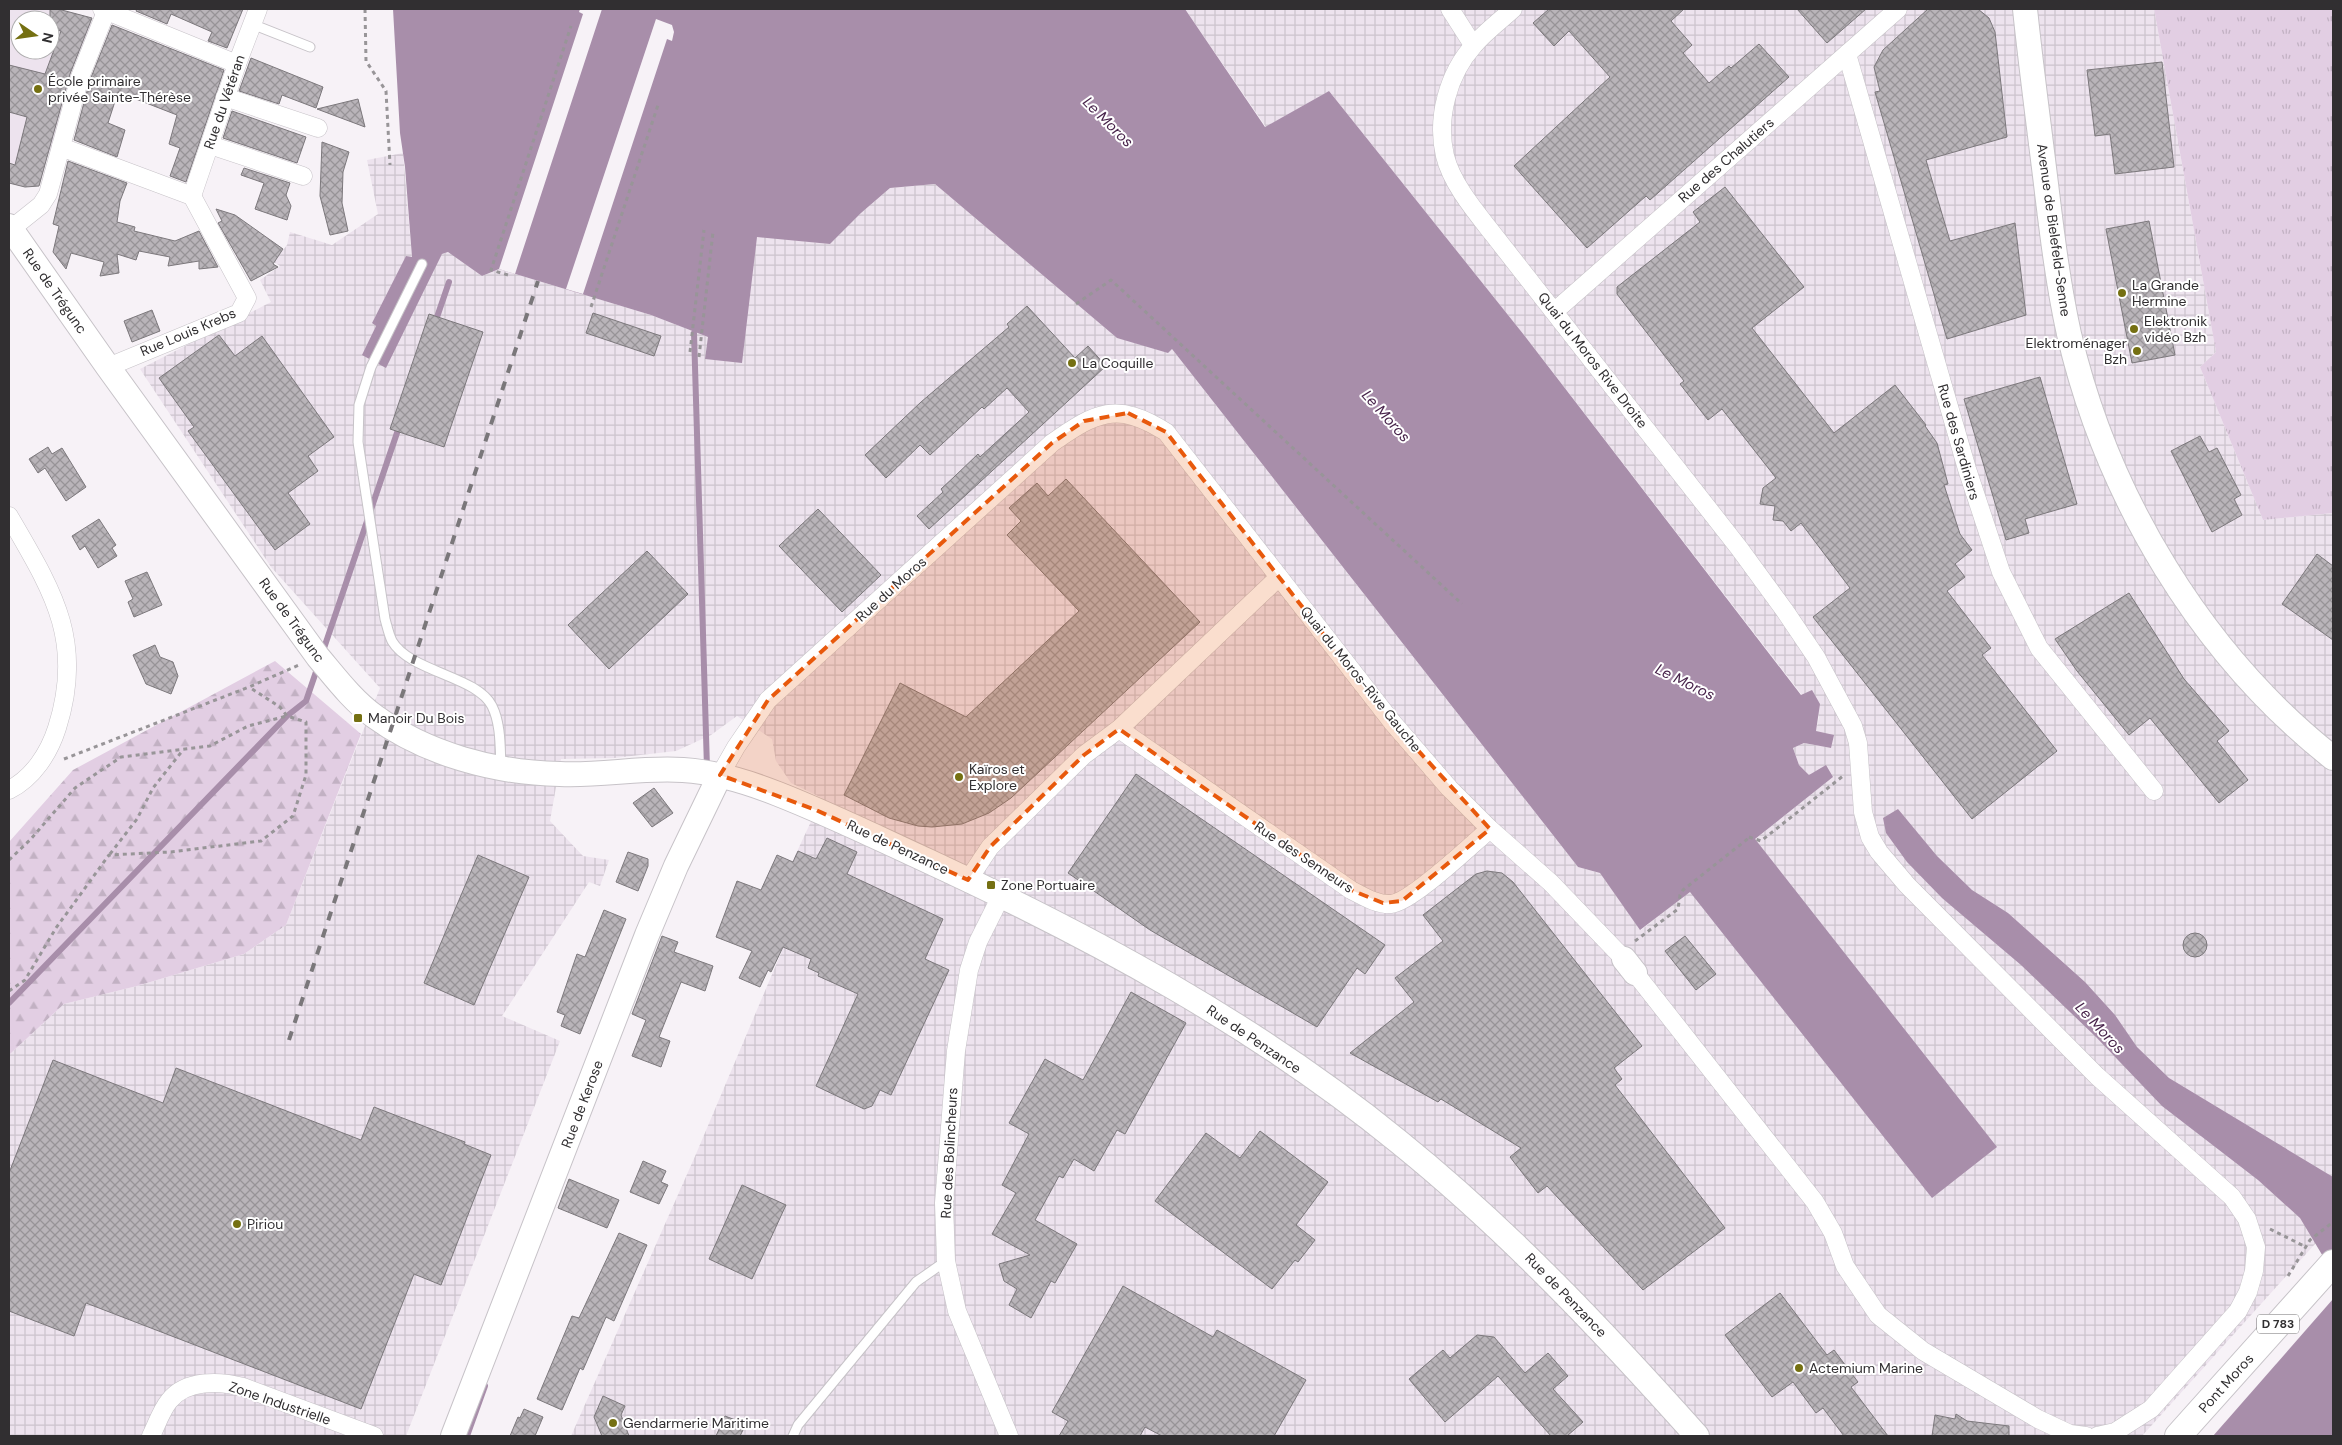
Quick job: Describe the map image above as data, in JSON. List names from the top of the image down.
{
  "streets": {
    "main road": [
      "Avenue de Bielefeld-Senne",
      "Rue de Trégunc",
      "Rue de Penzance",
      "Rue de Kerose",
      "D 783",
      "Pont Moros"
    ],
    "street": [
      "Rue du Vétéran",
      "Rue des Chalutiers",
      "Rue Louis Krebs",
      "Quai du Moros Rive Droite",
      "Rue des Sardiniers",
      "Rue du Moros",
      "Quai du Moros-Rive Gauche",
      "Rue des Senneurs",
      "Rue des Bolincheurs",
      "Zone Industrielle"
    ]
  },
  "crossings": [
    ["Rue du Vétéran", "Rue Louis Krebs"],
    ["Rue des Chalutiers", "Quai du Moros Rive Droite"],
    ["Rue des Chalutiers", "Rue des Sardiniers"],
    ["Rue de Trégunc", "Rue Louis Krebs"],
    ["Rue de Trégunc", "Rue du Moros"],
    ["Rue de Trégunc", "Rue de Penzance"],
    ["Rue de Trégunc", "Rue de Kerose"],
    ["Rue du Moros", "Quai du Moros-Rive Gauche"],
    ["Rue du Moros", "Rue de Penzance"],
    ["Rue du Moros", "Rue de Kerose"],
    ["Quai du Moros-Rive Gauche", "Rue des Senneurs"],
    ["Rue de Penzance", "Rue de Kerose"],
    ["Rue de Penzance", "Rue des Bolincheurs"]
  ],
  "water": ["Le Moros"],
  "places": {
    "other": [
      "École primaire privée Sainte-Thérèse",
      "La Grande Hermine",
      "Elektronik vidéo Bzh",
      "Elektroménager Bzh",
      "La Coquille",
      "Kaïros et Explore",
      "Piriou",
      "Actemium Marine",
      "Gendarmerie Maritime"
    ],
    "transit": ["Manoir Du Bois", "Zone Portuaire"]
  },
  "north": "right"
}
